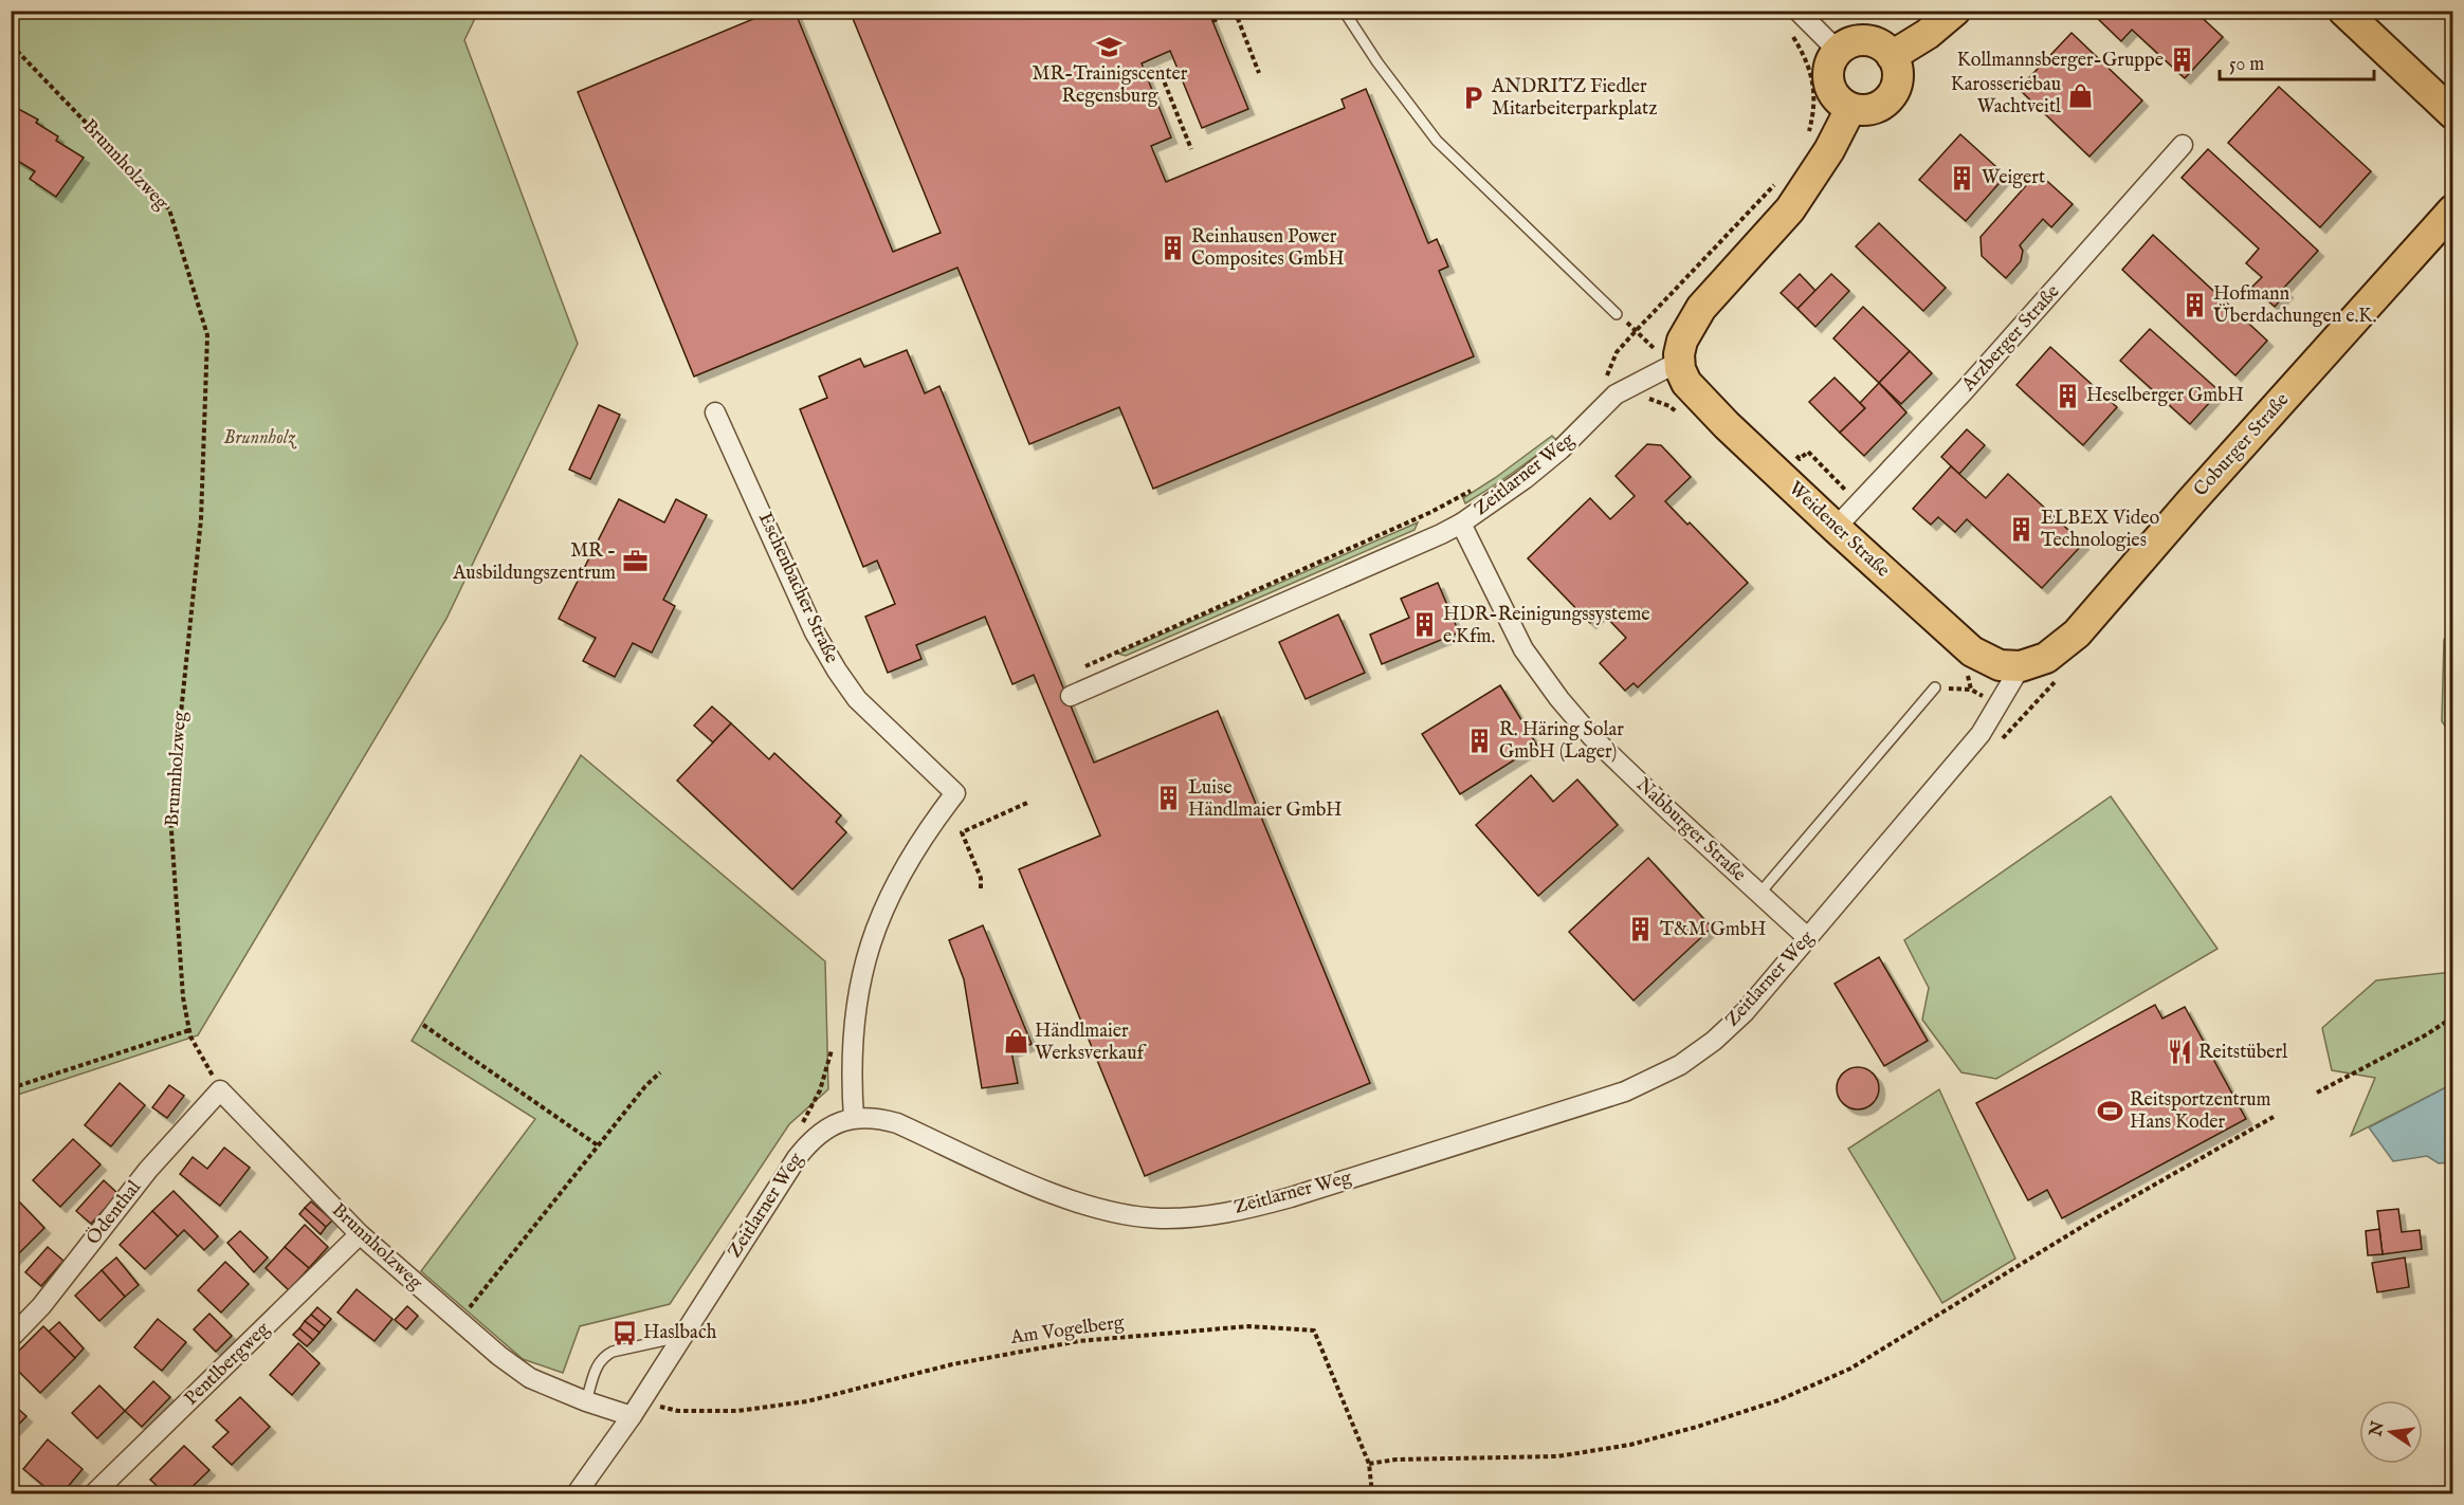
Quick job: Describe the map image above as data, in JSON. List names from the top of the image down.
{
  "streets": {
    "main road": ["Coburger Straße", "Weidener Straße"],
    "street": [
      "Brunnholzweg",
      "Arzberger Straße",
      "Zeitlarner Weg",
      "Eschenbacher Straße",
      "Nabburger Straße",
      "Ödenthal",
      "Pentlbergweg"
    ],
    "path": ["Am Vogelberg"]
  },
  "crossings": [
    ["Brunnholzweg", "Zeitlarner Weg"],
    ["Brunnholzweg", "Ödenthal"],
    ["Brunnholzweg", "Pentlbergweg"],
    ["Arzberger Straße", "Weidener Straße"],
    ["Coburger Straße", "Zeitlarner Weg"],
    ["Coburger Straße", "Weidener Straße"],
    ["Zeitlarner Weg", "Weidener Straße"],
    ["Zeitlarner Weg", "Eschenbacher Straße"],
    ["Zeitlarner Weg", "Nabburger Straße"]
  ],
  "parks": ["Brunnholz"],
  "places": {
    "school or university": ["MR-Trainigscenter Regensburg"],
    "building": [
      "Kollmannsberger-Gruppe",
      "Weigert",
      "Reinhausen Power Composites GmbH",
      "Hofmann Überdachungen e.K.",
      "Heselberger GmbH",
      "ELBEX Video Technologies",
      "HDR-Reinigungssysteme e.Kfm.",
      "R. Häring Solar GmbH (Lager)",
      "Luise Händlmaier GmbH",
      "T&M GmbH"
    ],
    "shop": ["Karosseriebau Wachtveitl", "Händlmaier Werksverkauf"],
    "parking": ["ANDRITZ Fiedler Mitarbeiterparkplatz"],
    "office": ["MR - Ausbildungszentrum"],
    "restaurant": ["Reitstüberl"],
    "sports": ["Reitsportzentrum Hans Koder"],
    "bus stop": ["Haslbach"]
  },
  "scale_bar": "50 m",
  "north": "left"
}
